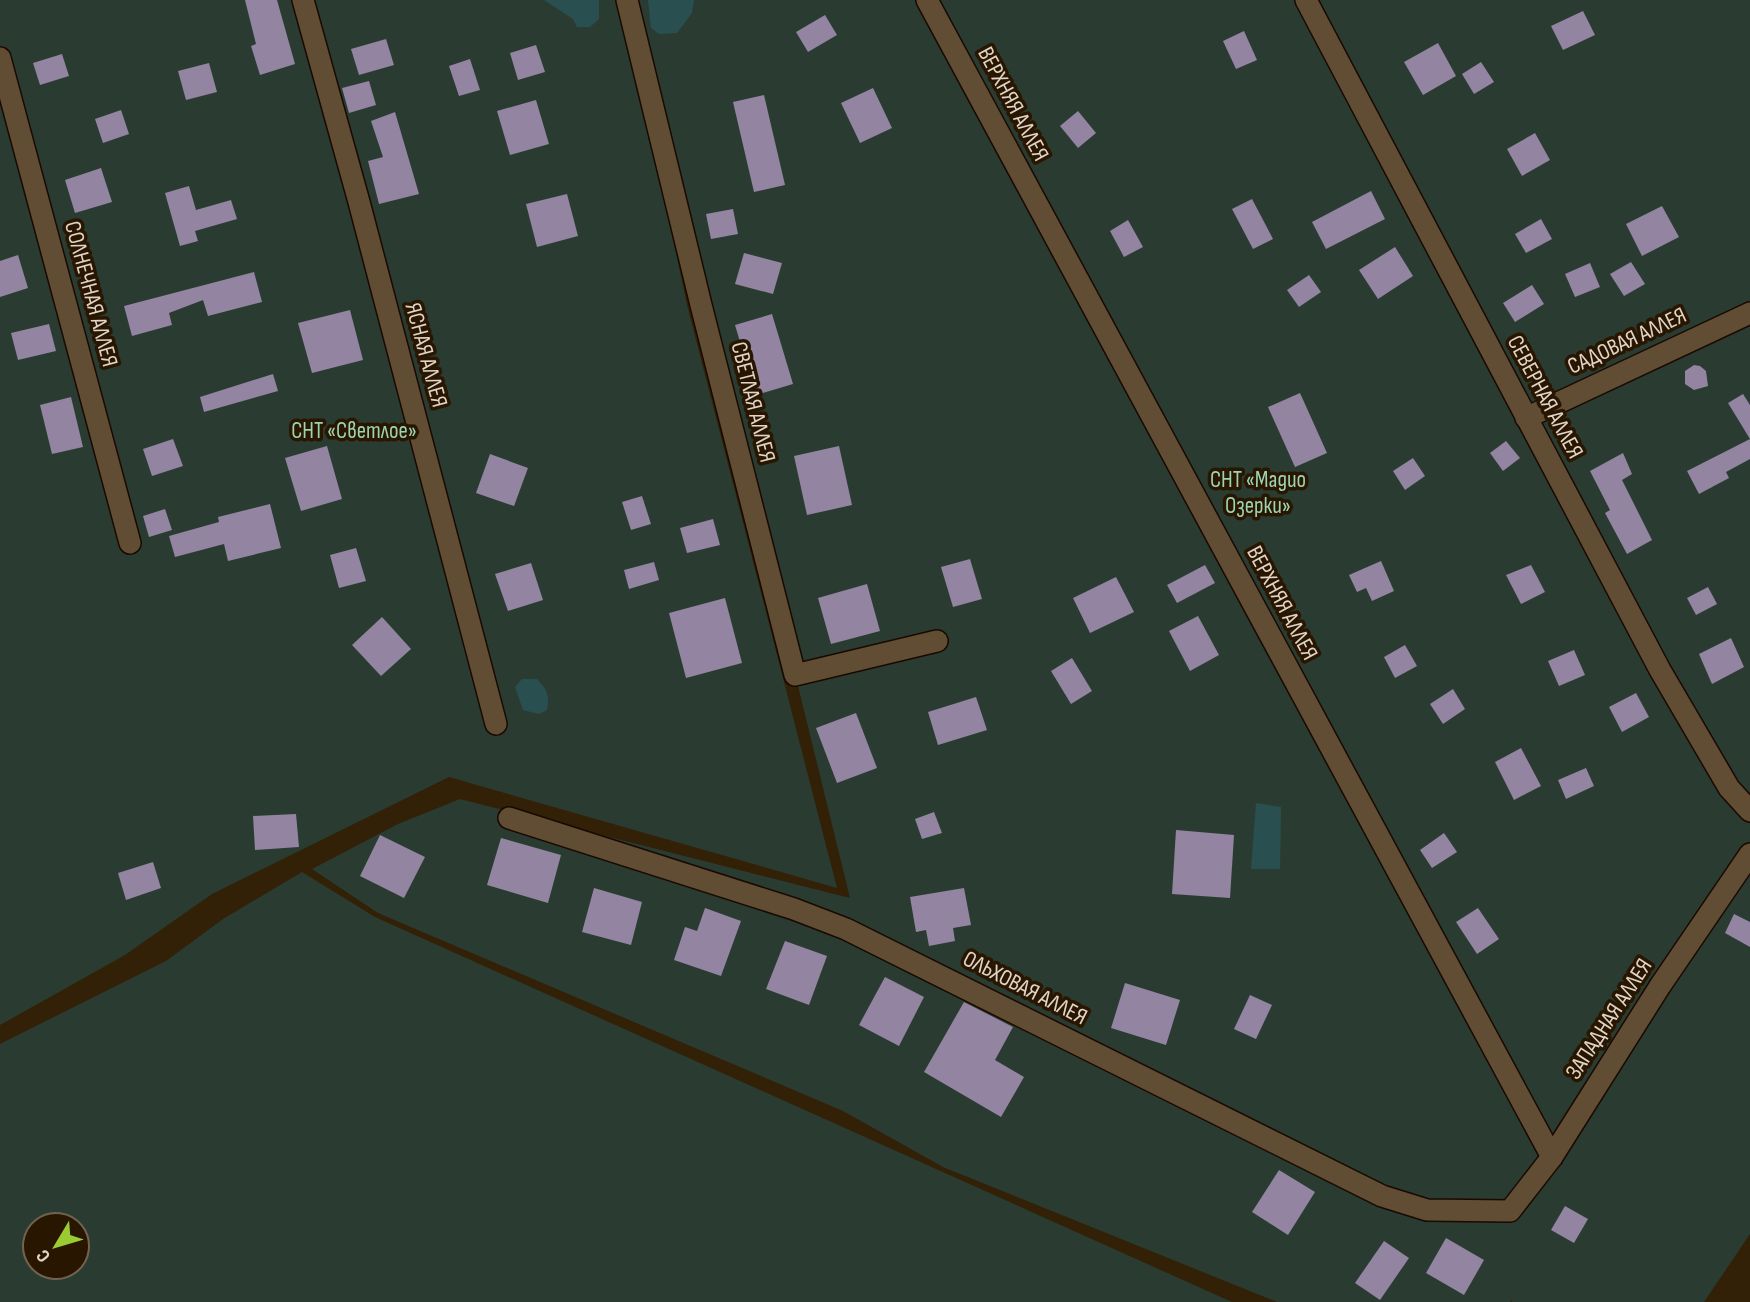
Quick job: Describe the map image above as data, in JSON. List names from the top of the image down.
{
  "streets": {
    "street": [
      "ВЕРХНЯЯ АЛЛЕЯ",
      "СОЛНЕЧНАЯ АЛЛЕЯ",
      "САДОВАЯ АЛЛЕЯ",
      "ЯСНАЯ АЛЛЕЯ",
      "СЕВЕРНАЯ АЛЛЕЯ",
      "СВЕТЛАЯ АЛЛЕЯ",
      "ОЛЬХОВАЯ АЛЛЕЯ",
      "ЗАПАДНАЯ АЛЛЕЯ"
    ]
  },
  "crossings": [
    ["ВЕРХНЯЯ АЛЛЕЯ", "ЗАПАДНАЯ АЛЛЕЯ"],
    ["САДОВАЯ АЛЛЕЯ", "СЕВЕРНАЯ АЛЛЕЯ"],
    ["ОЛЬХОВАЯ АЛЛЕЯ", "ЗАПАДНАЯ АЛЛЕЯ"]
  ],
  "parks": ["СНТ «Светлое»", "СНТ «Мадио Озерки»"],
  "north": "bottom left"
}
